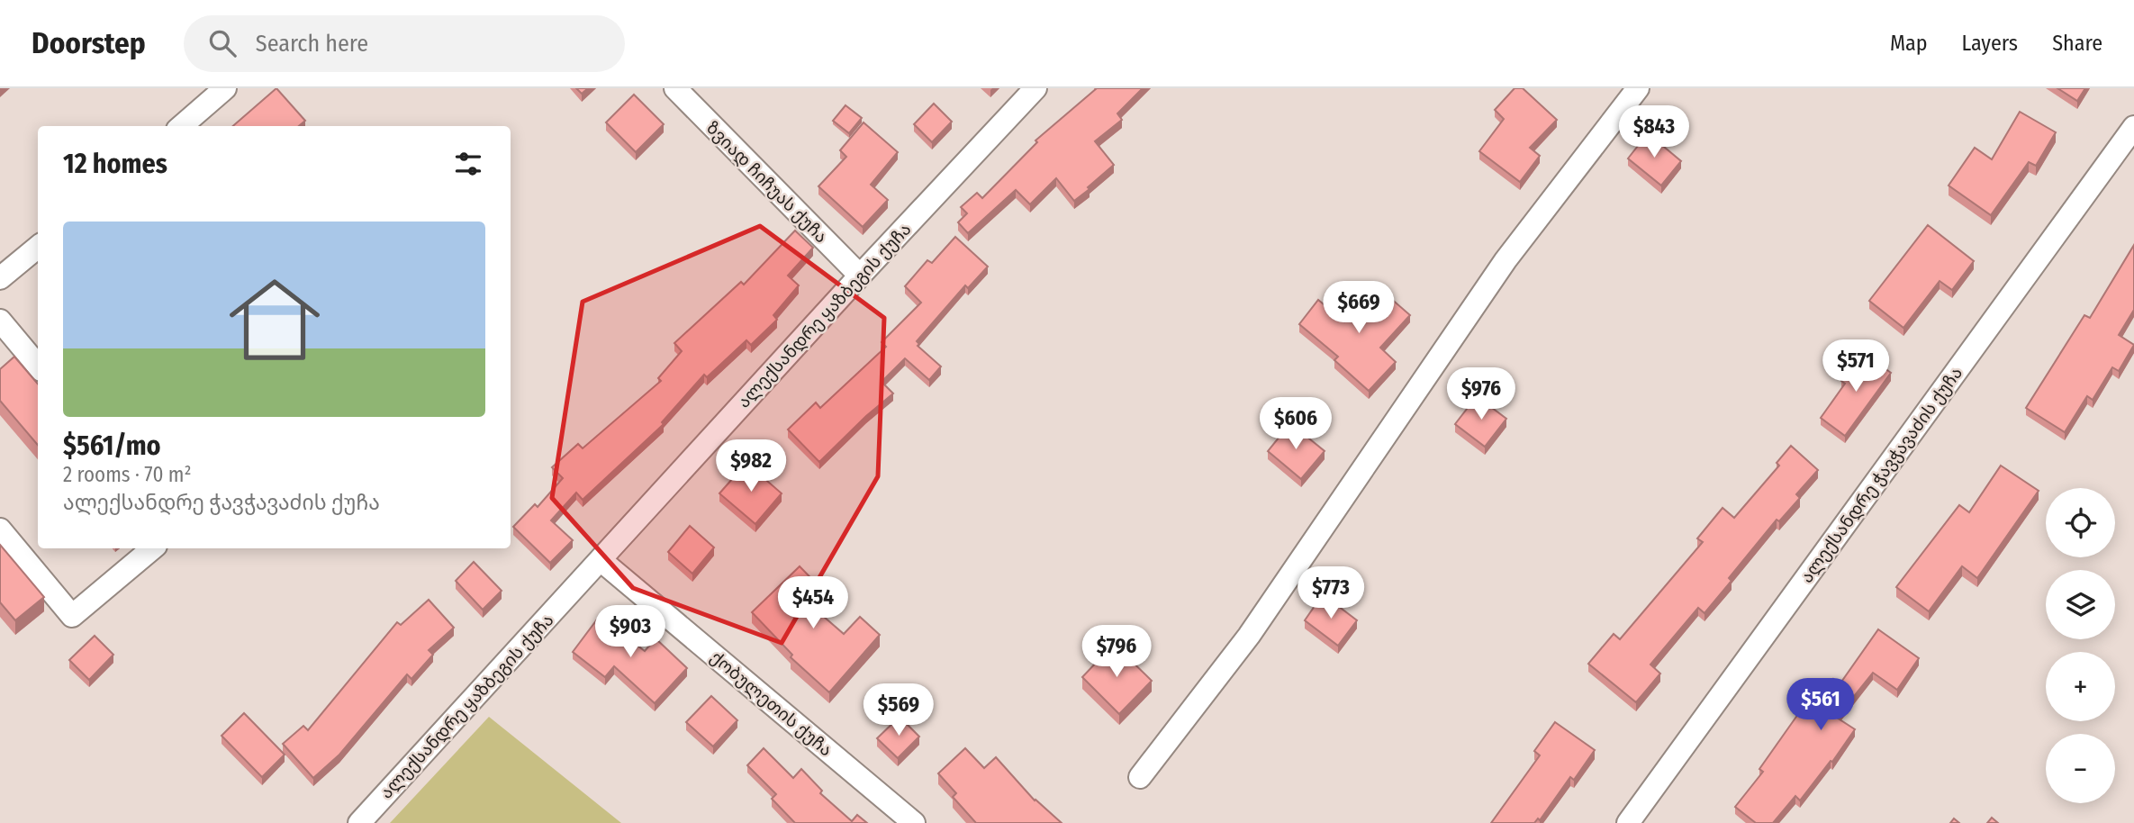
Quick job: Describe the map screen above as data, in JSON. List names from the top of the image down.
{
  "streets": {
    "street": [
      "ზვიად ჩიჩუას ქუჩა",
      "ალექსანდრე ყაზბეგის ქუჩა",
      "ალექსანდრე ჭავჭავაძის ქუჩა",
      "ქობულეთის ქუჩა"
    ]
  },
  "crossings": [
    ["ზვიად ჩიჩუას ქუჩა", "ალექსანდრე ყაზბეგის ქუჩა"],
    ["ალექსანდრე ყაზბეგის ქუჩა", "ქობულეთის ქუჩა"]
  ],
  "page": {
    "header": "Doorstep",
    "search": "Search here",
    "nav": ["Map", "Layers", "Share"],
    "price": [
      "$843",
      "$669",
      "$571",
      "$976",
      "$606",
      "$982",
      "$773",
      "$454",
      "$903",
      "$796",
      "$561",
      "$569"
    ],
    "heading": "12 homes",
    "list": [
      {
        "name": "$561/mo",
        "note": "2 rooms · 70 m² · ალექსანდრე ჭავჭავაძის ქუჩა"
      }
    ],
    "map_buttons": ["+", "−"]
  }
}
